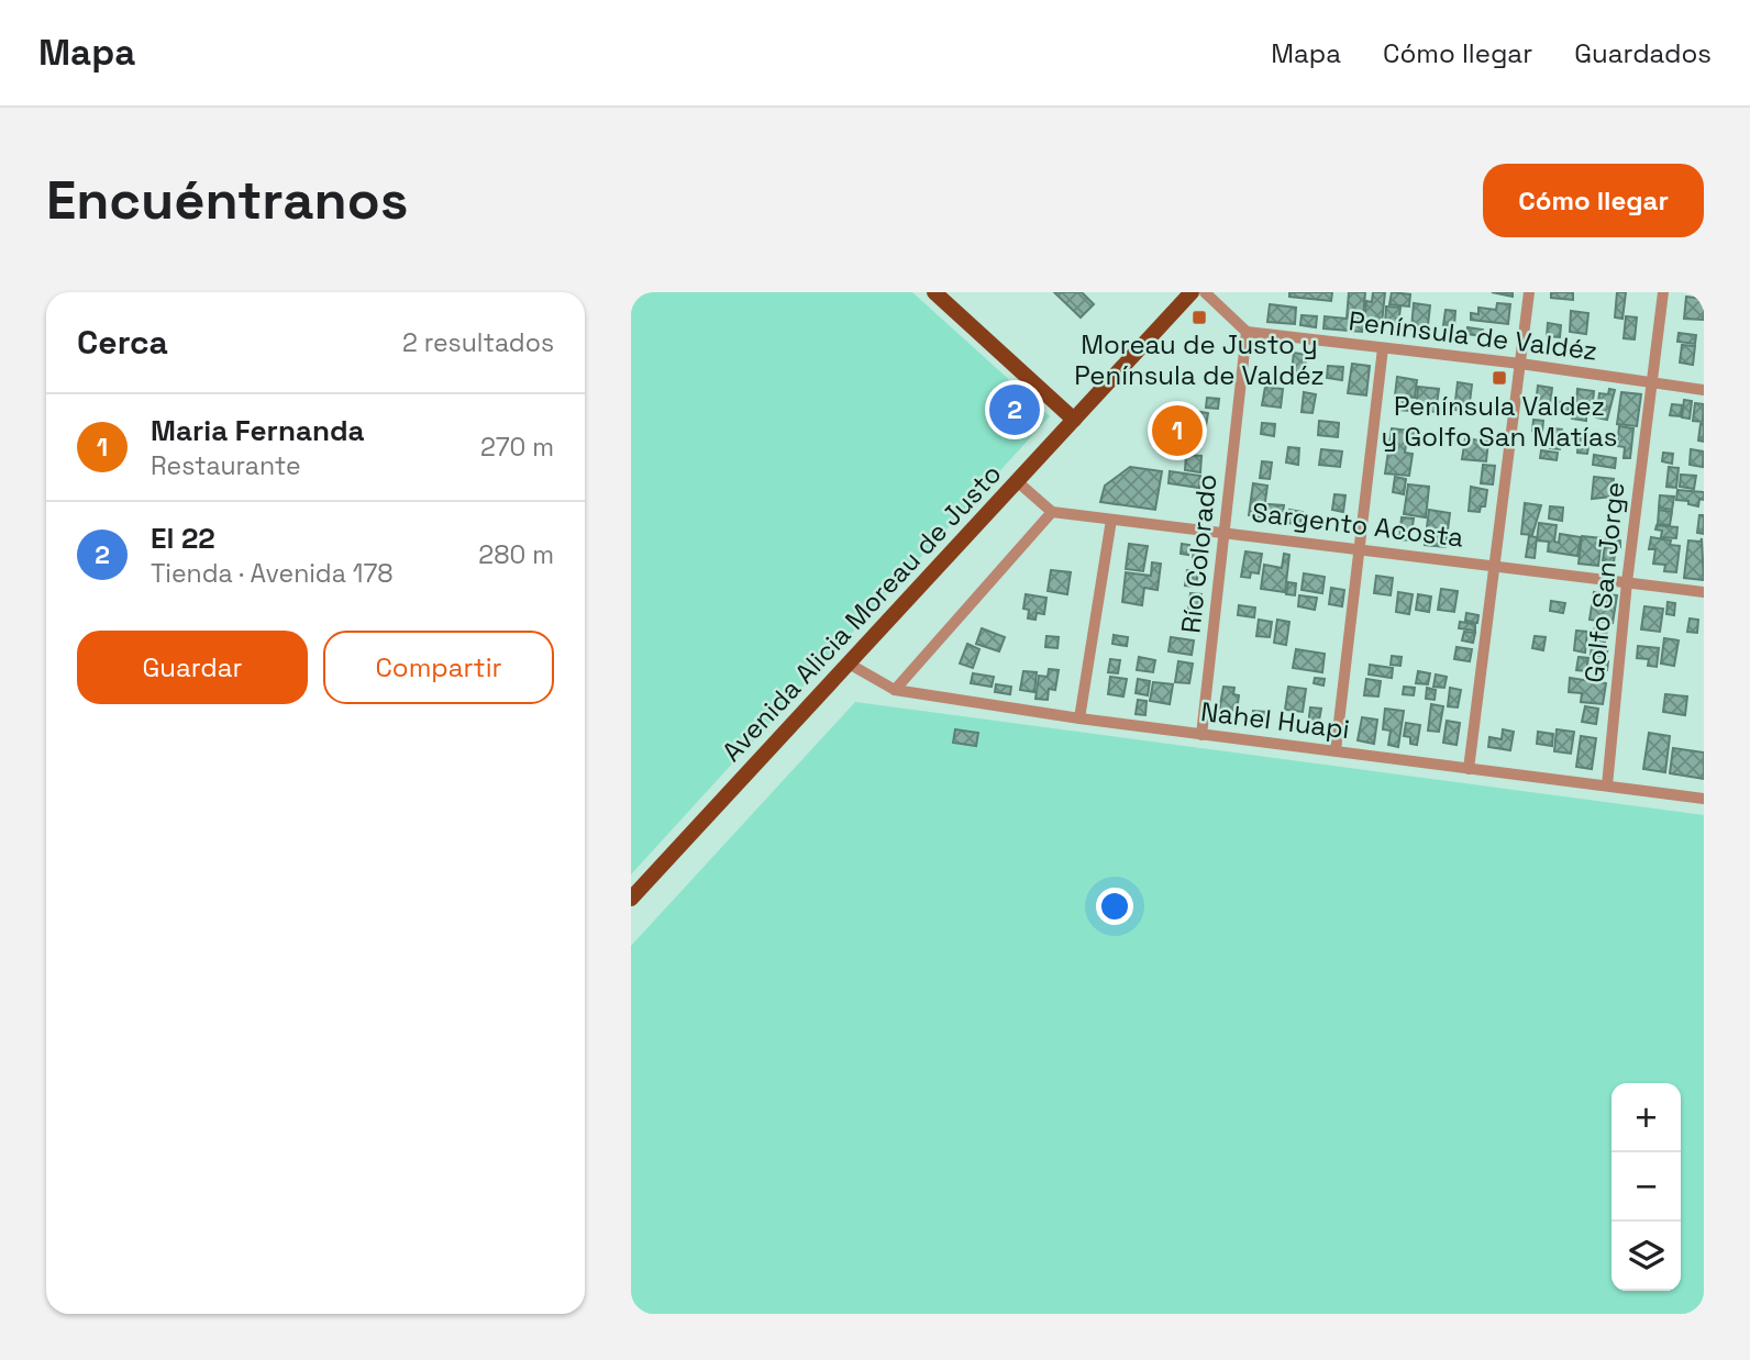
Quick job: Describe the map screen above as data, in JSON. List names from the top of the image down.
{
  "streets": {
    "main road": ["Avenida Alicia Moreau de Justo"],
    "street": [
      "Península de Valdéz",
      "Sargento Acosta",
      "Río Colorado",
      "Golfo San Jorge",
      "Nahel Huapi"
    ]
  },
  "crossings": [
    ["Península de Valdéz", "Río Colorado"],
    ["Península de Valdéz", "Golfo San Jorge"],
    ["Sargento Acosta", "Río Colorado"],
    ["Sargento Acosta", "Golfo San Jorge"],
    ["Río Colorado", "Nahel Huapi"],
    ["Golfo San Jorge", "Nahel Huapi"],
    ["Avenida Alicia Moreau de Justo", "Nahel Huapi"]
  ],
  "places": {
    "transit": ["Moreau de Justo y Península de Valdéz", "Península Valdez y Golfo San Matías"]
  },
  "page": {
    "header": "Mapa",
    "nav": ["Mapa", "Cómo llegar", "Guardados"],
    "buttons": [
      "Cómo llegar",
      ["Guardar", "Compartir"]
    ],
    "title": "Encuéntranos",
    "heading": ["Cerca", "2 resultados"],
    "pins": ["2", "1"],
    "list": [
      {
        "mark": "1",
        "name": "Maria Fernanda",
        "note": "Restaurante",
        "value": "270 m"
      },
      {
        "mark": "2",
        "name": "El 22",
        "note": "Tienda · Avenida 178",
        "value": "280 m"
      }
    ],
    "map_buttons": ["+", "−"]
  }
}
